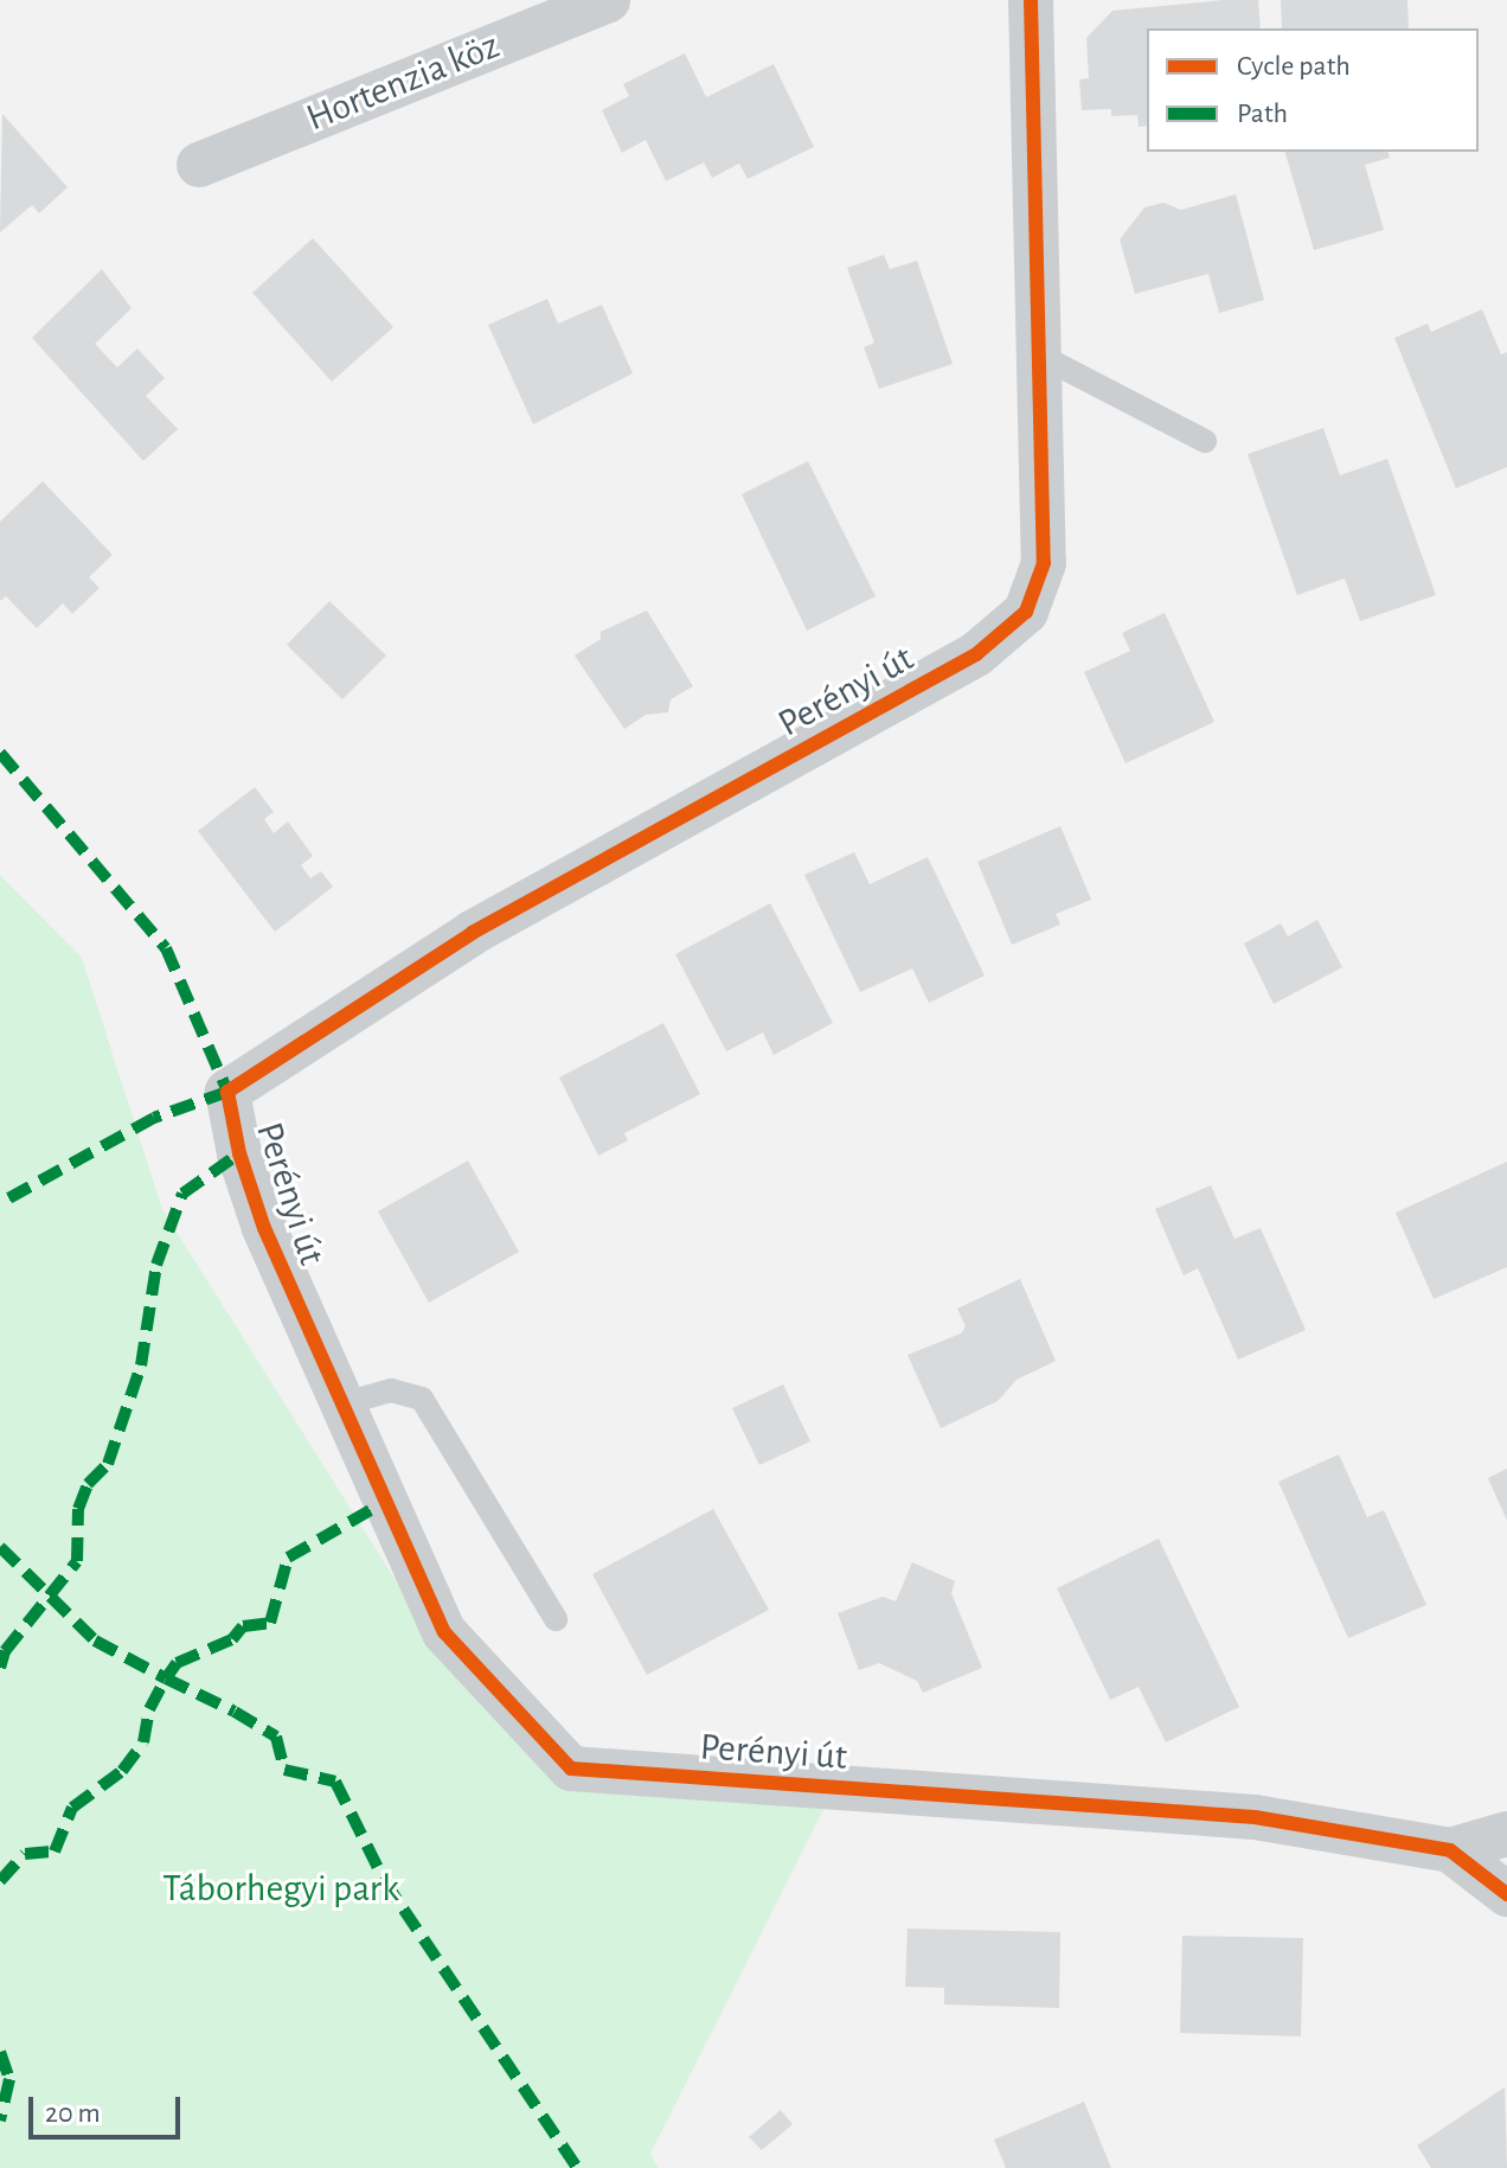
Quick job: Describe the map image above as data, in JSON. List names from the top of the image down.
{
  "streets": {
    "street": ["Hortenzia köz", "Perényi út"]
  },
  "parks": ["Táborhegyi park"],
  "legend": ["Cycle path", "Path"],
  "scale_bar": "20 m"
}
